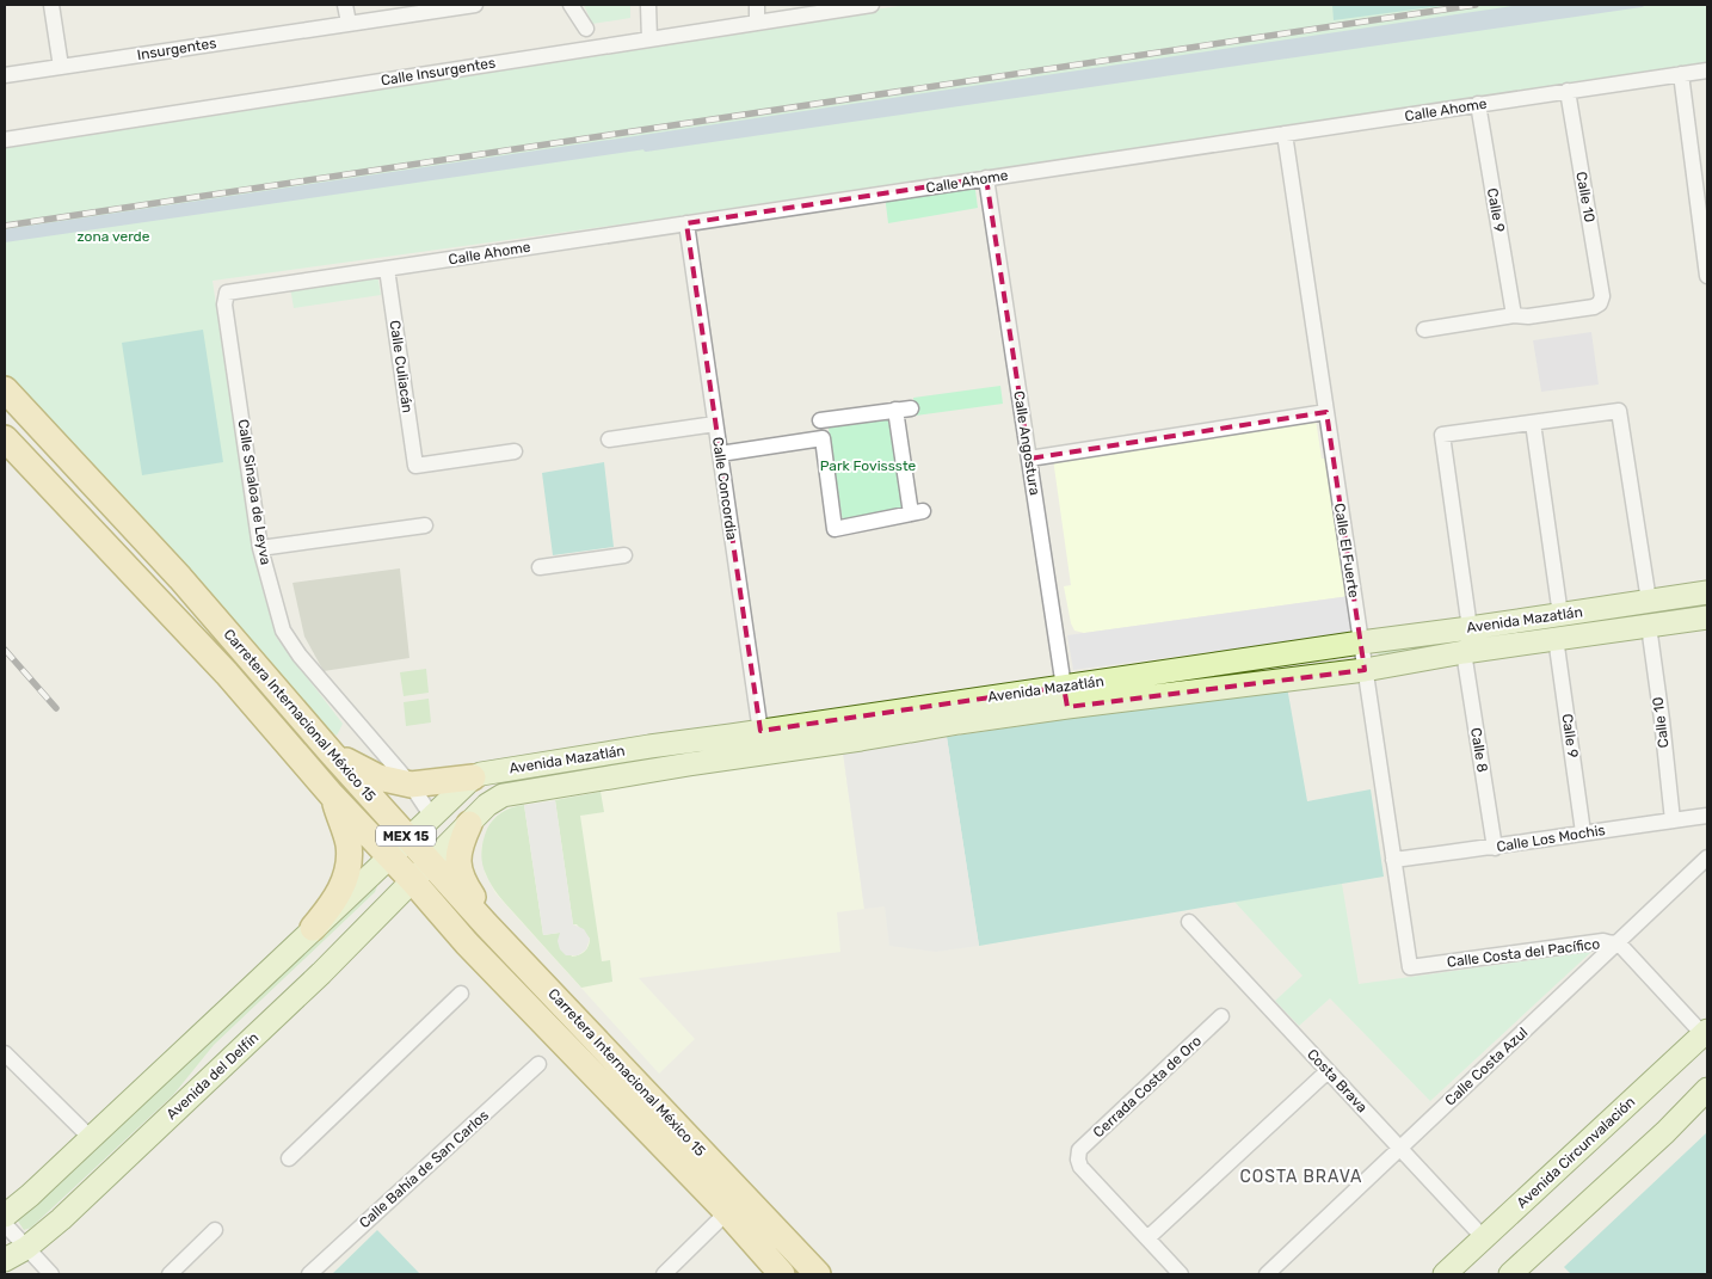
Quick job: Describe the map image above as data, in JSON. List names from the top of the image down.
{
  "streets": {
    "main road": ["Carretera Internacional México 15", "MEX 15"],
    "street": [
      "Insurgentes",
      "Calle Insurgentes",
      "Calle Ahome",
      "Calle 10",
      "Calle 9",
      "Calle Culiacán",
      "Calle Angostura",
      "Calle Concordia",
      "Calle Sinaloa de Leyva",
      "Calle El Fuerte",
      "Avenida Mazatlán",
      "Calle 8",
      "Calle Los Mochis",
      "Calle Costa del Pacífico",
      "Calle Costa Azul",
      "Avenida del Delfín",
      "Costa Brava",
      "Cerrada Costa de Oro",
      "Avenida Circunvalación",
      "Calle Bahía de San Carlos"
    ]
  },
  "crossings": [
    ["Calle Ahome", "Calle 10"],
    ["Calle Ahome", "Calle 9"],
    ["Calle Ahome", "Calle Culiacán"],
    ["Calle Ahome", "Calle Angostura"],
    ["Calle Ahome", "Calle Concordia"],
    ["Calle Ahome", "Calle Sinaloa de Leyva"],
    ["Calle Ahome", "Calle El Fuerte"],
    ["Calle 10", "Calle 9"],
    ["Calle 10", "Avenida Mazatlán"],
    ["Calle 10", "Calle Los Mochis"],
    ["Calle 9", "Avenida Mazatlán"],
    ["Calle 9", "Calle Los Mochis"],
    ["Calle Angostura", "Avenida Mazatlán"],
    ["Calle Concordia", "Avenida Mazatlán"],
    ["Calle El Fuerte", "Avenida Mazatlán"],
    ["Calle El Fuerte", "Calle Los Mochis"],
    ["Calle El Fuerte", "Calle Costa del Pacífico"],
    ["Avenida Mazatlán", "Carretera Internacional México 15"],
    ["Avenida Mazatlán", "Calle 8"],
    ["Carretera Internacional México 15", "Avenida del Delfín"],
    ["Calle 8", "Calle Los Mochis"],
    ["Calle Costa del Pacífico", "Calle Costa Azul"],
    ["Calle Costa del Pacífico", "Avenida Circunvalación"],
    ["Calle Costa Azul", "Costa Brava"],
    ["Costa Brava", "Avenida Circunvalación"]
  ],
  "districts": ["COSTA BRAVA"],
  "parks": ["zona verde", "Park Fovissste"]
}
